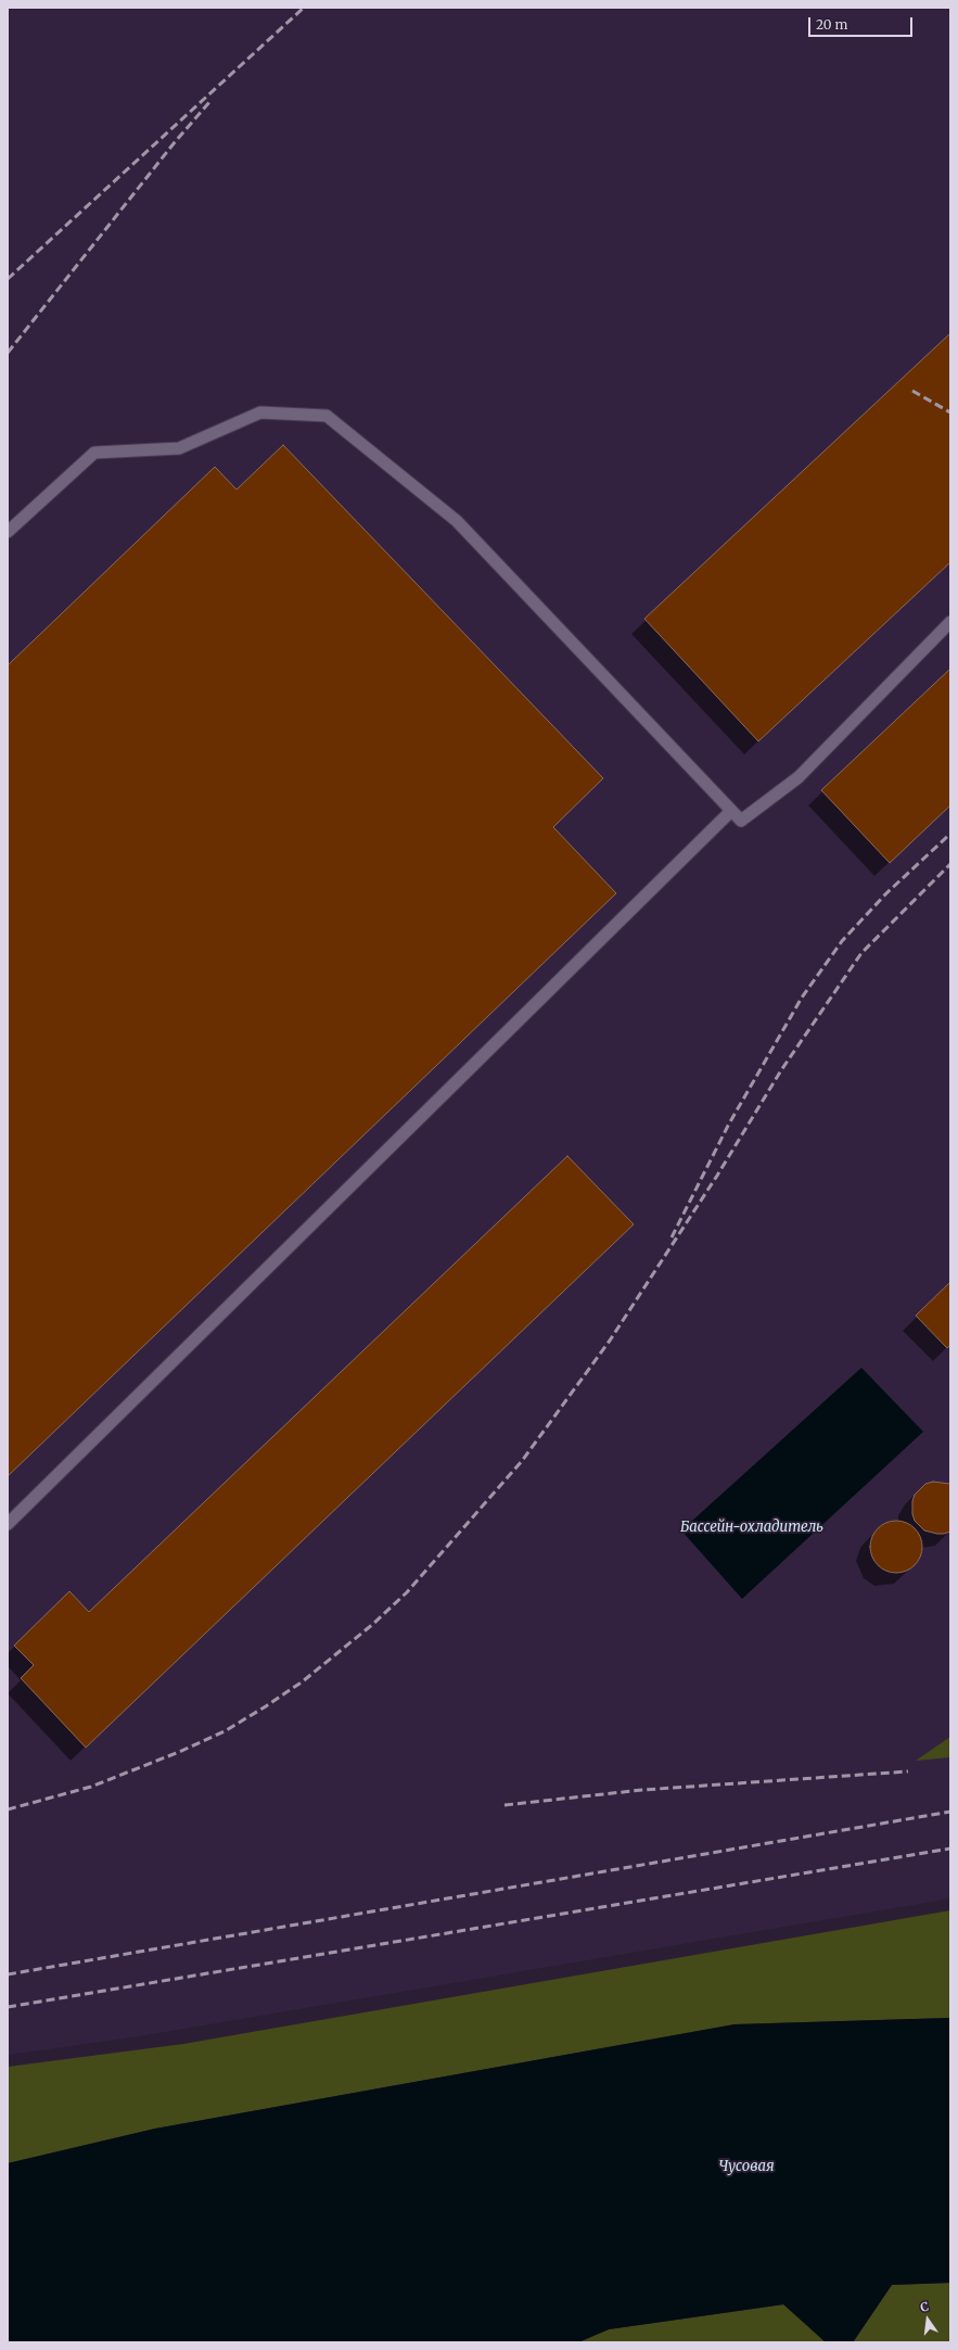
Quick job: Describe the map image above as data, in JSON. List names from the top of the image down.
{
  "water": ["Бассейн-охладитель", "Чусовая"],
  "scale_bar": "20 m",
  "north": "top"
}
